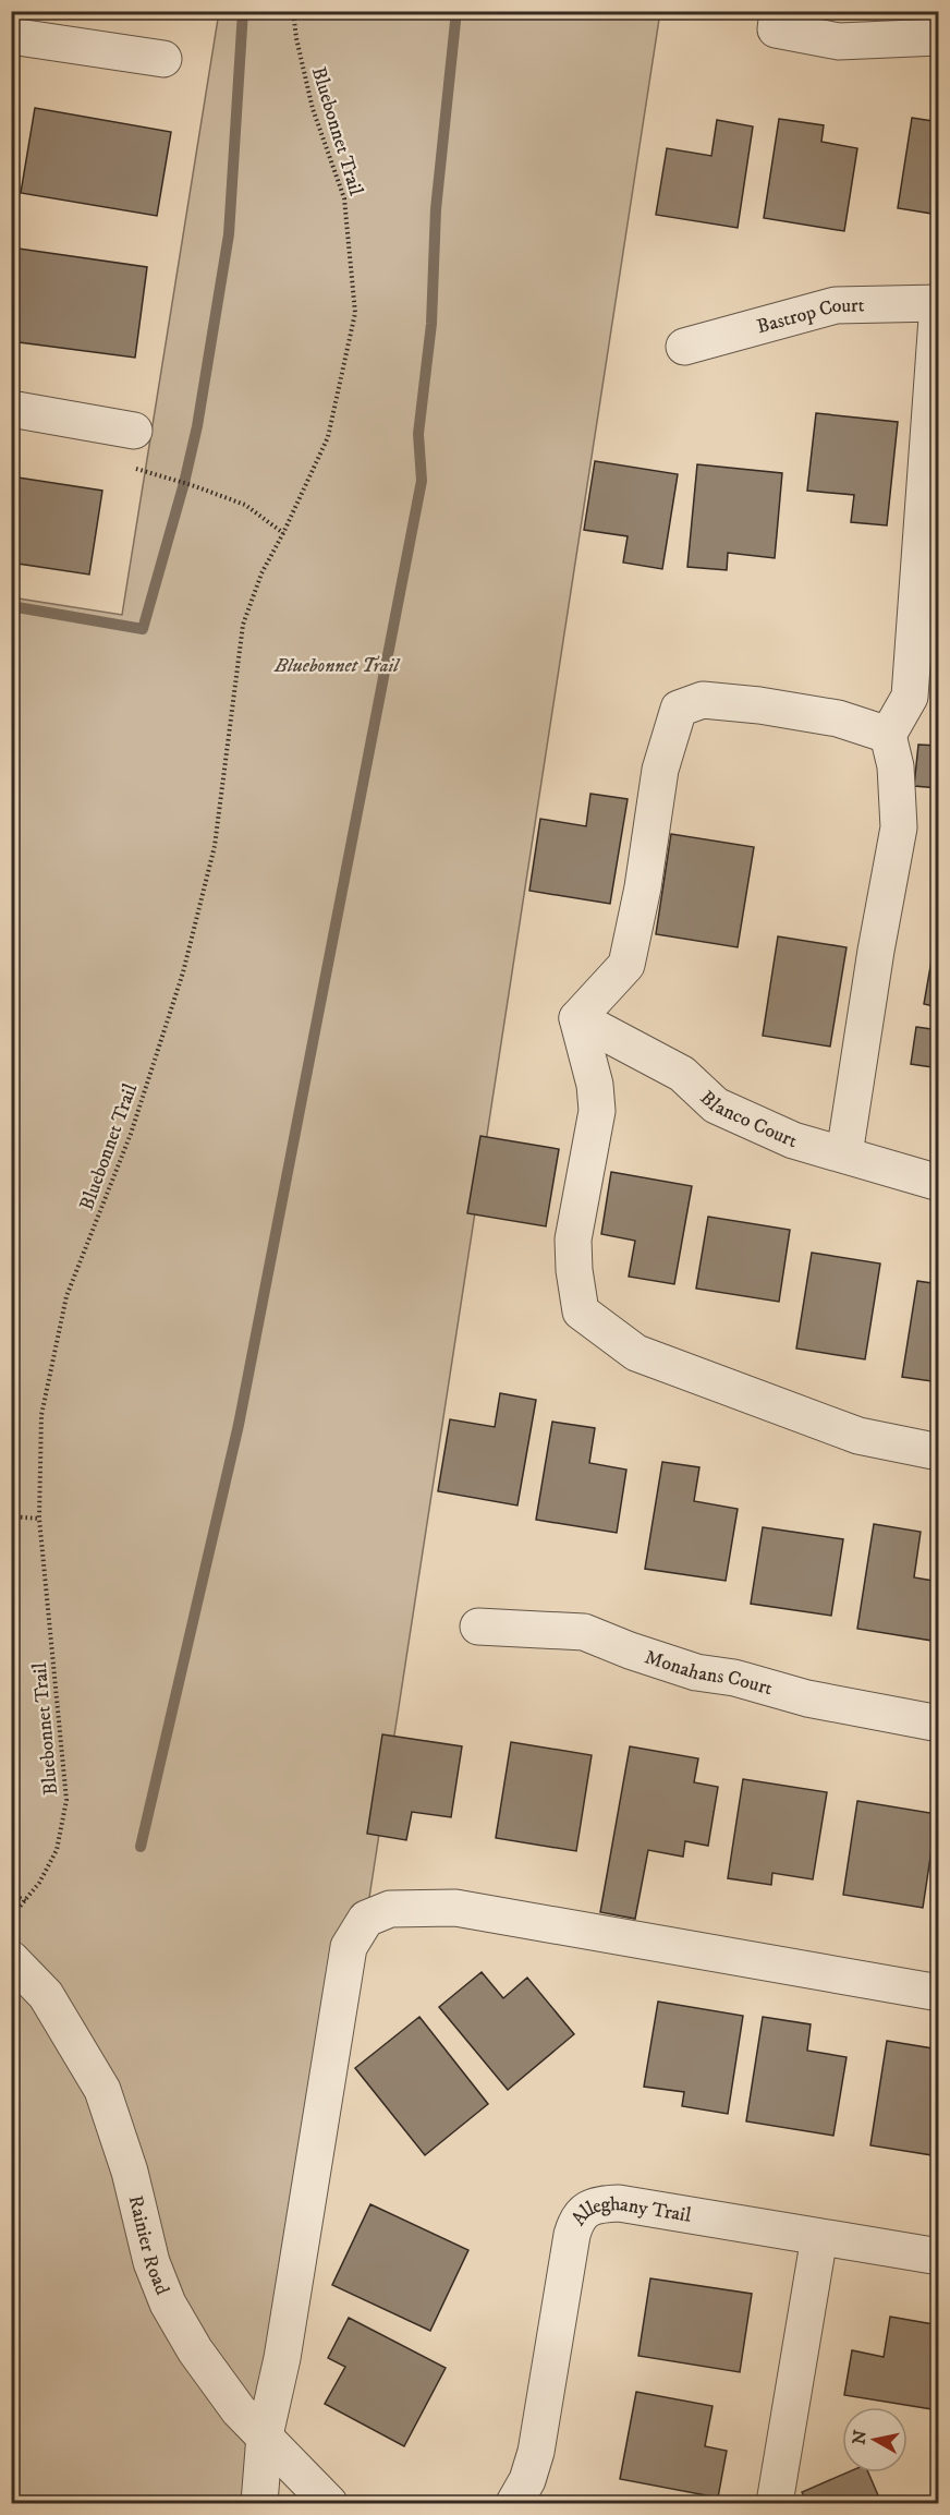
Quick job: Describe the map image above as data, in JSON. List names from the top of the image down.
{
  "streets": {
    "street": [
      "Bastrop Court",
      "Blanco Court",
      "Monahans Court",
      "Alleghany Trail",
      "Rainier Road"
    ],
    "path": ["Bluebonnet Trail"]
  },
  "parks": ["Bluebonnet Trail"],
  "north": "left"
}
